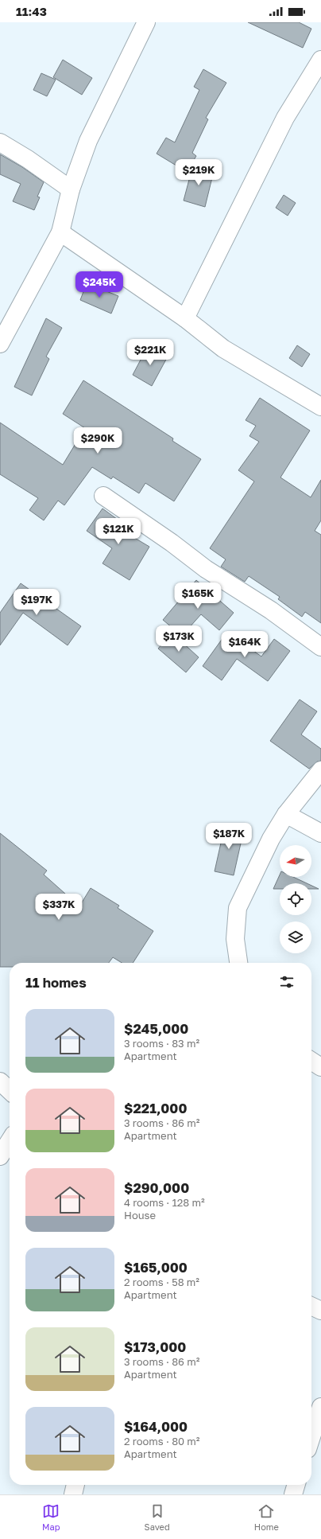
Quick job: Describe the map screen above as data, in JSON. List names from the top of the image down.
{
  "north": "left",
  "page": {
    "status": "11:43",
    "price": [
      "$219K",
      "$245K",
      "$221K",
      "$290K",
      "$121K",
      "$165K",
      "$197K",
      "$173K",
      "$164K",
      "$187K",
      "$337K"
    ],
    "heading": "11 homes",
    "list": [
      {
        "name": "$245,000",
        "note": "3 rooms · 83 m² · Apartment"
      },
      {
        "name": "$221,000",
        "note": "3 rooms · 86 m² · Apartment"
      },
      {
        "name": "$290,000",
        "note": "4 rooms · 128 m² · House"
      },
      {
        "name": "$165,000",
        "note": "2 rooms · 58 m² · Apartment"
      },
      {
        "name": "$173,000",
        "note": "3 rooms · 86 m² · Apartment"
      },
      {
        "name": "$164,000",
        "note": "2 rooms · 80 m² · Apartment"
      }
    ],
    "tabs": ["Map", "Saved", "Home"]
  }
}
